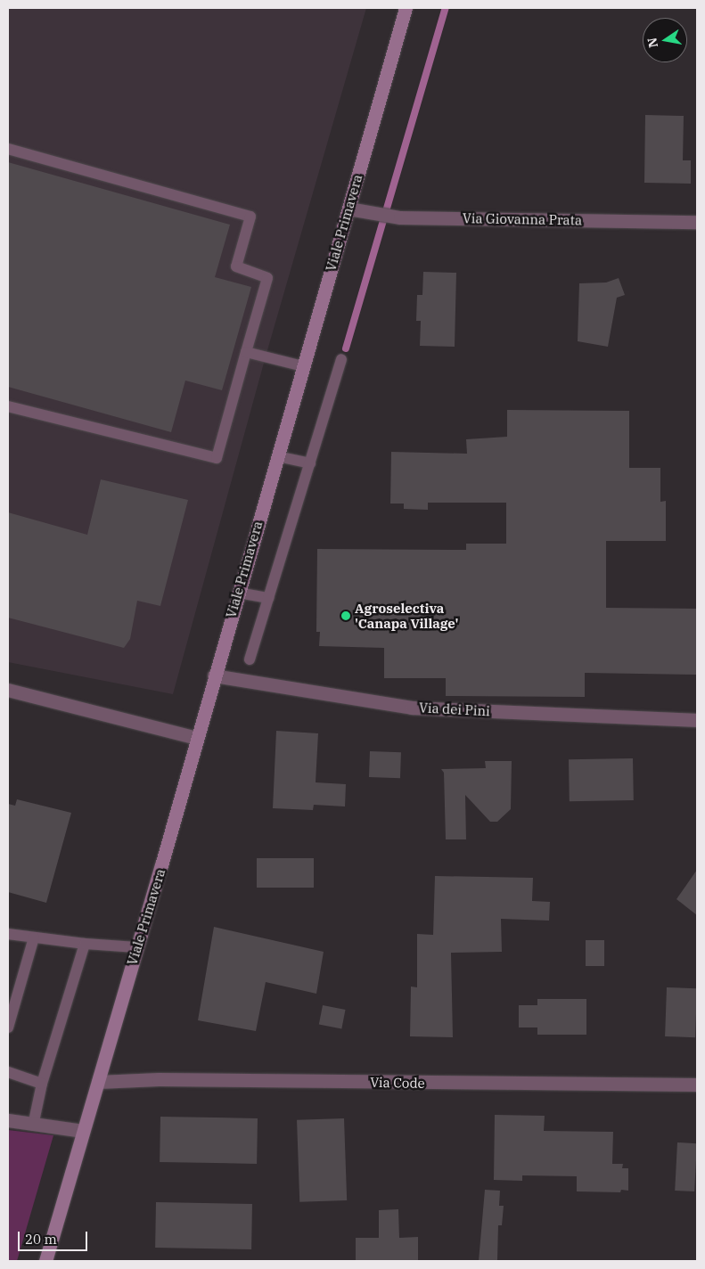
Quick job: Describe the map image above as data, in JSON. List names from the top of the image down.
{
  "streets": {
    "main road": ["Viale Primavera"],
    "street": ["Via Giovanna Prata", "Via dei Pini", "Via Code"]
  },
  "crossings": [
    ["Via Giovanna Prata", "Viale Primavera"],
    ["Viale Primavera", "Via dei Pini"],
    ["Viale Primavera", "Via Code"]
  ],
  "places": ["Agroselectiva 'Canapa Village'"],
  "scale_bar": "20 m",
  "north": "left"
}
